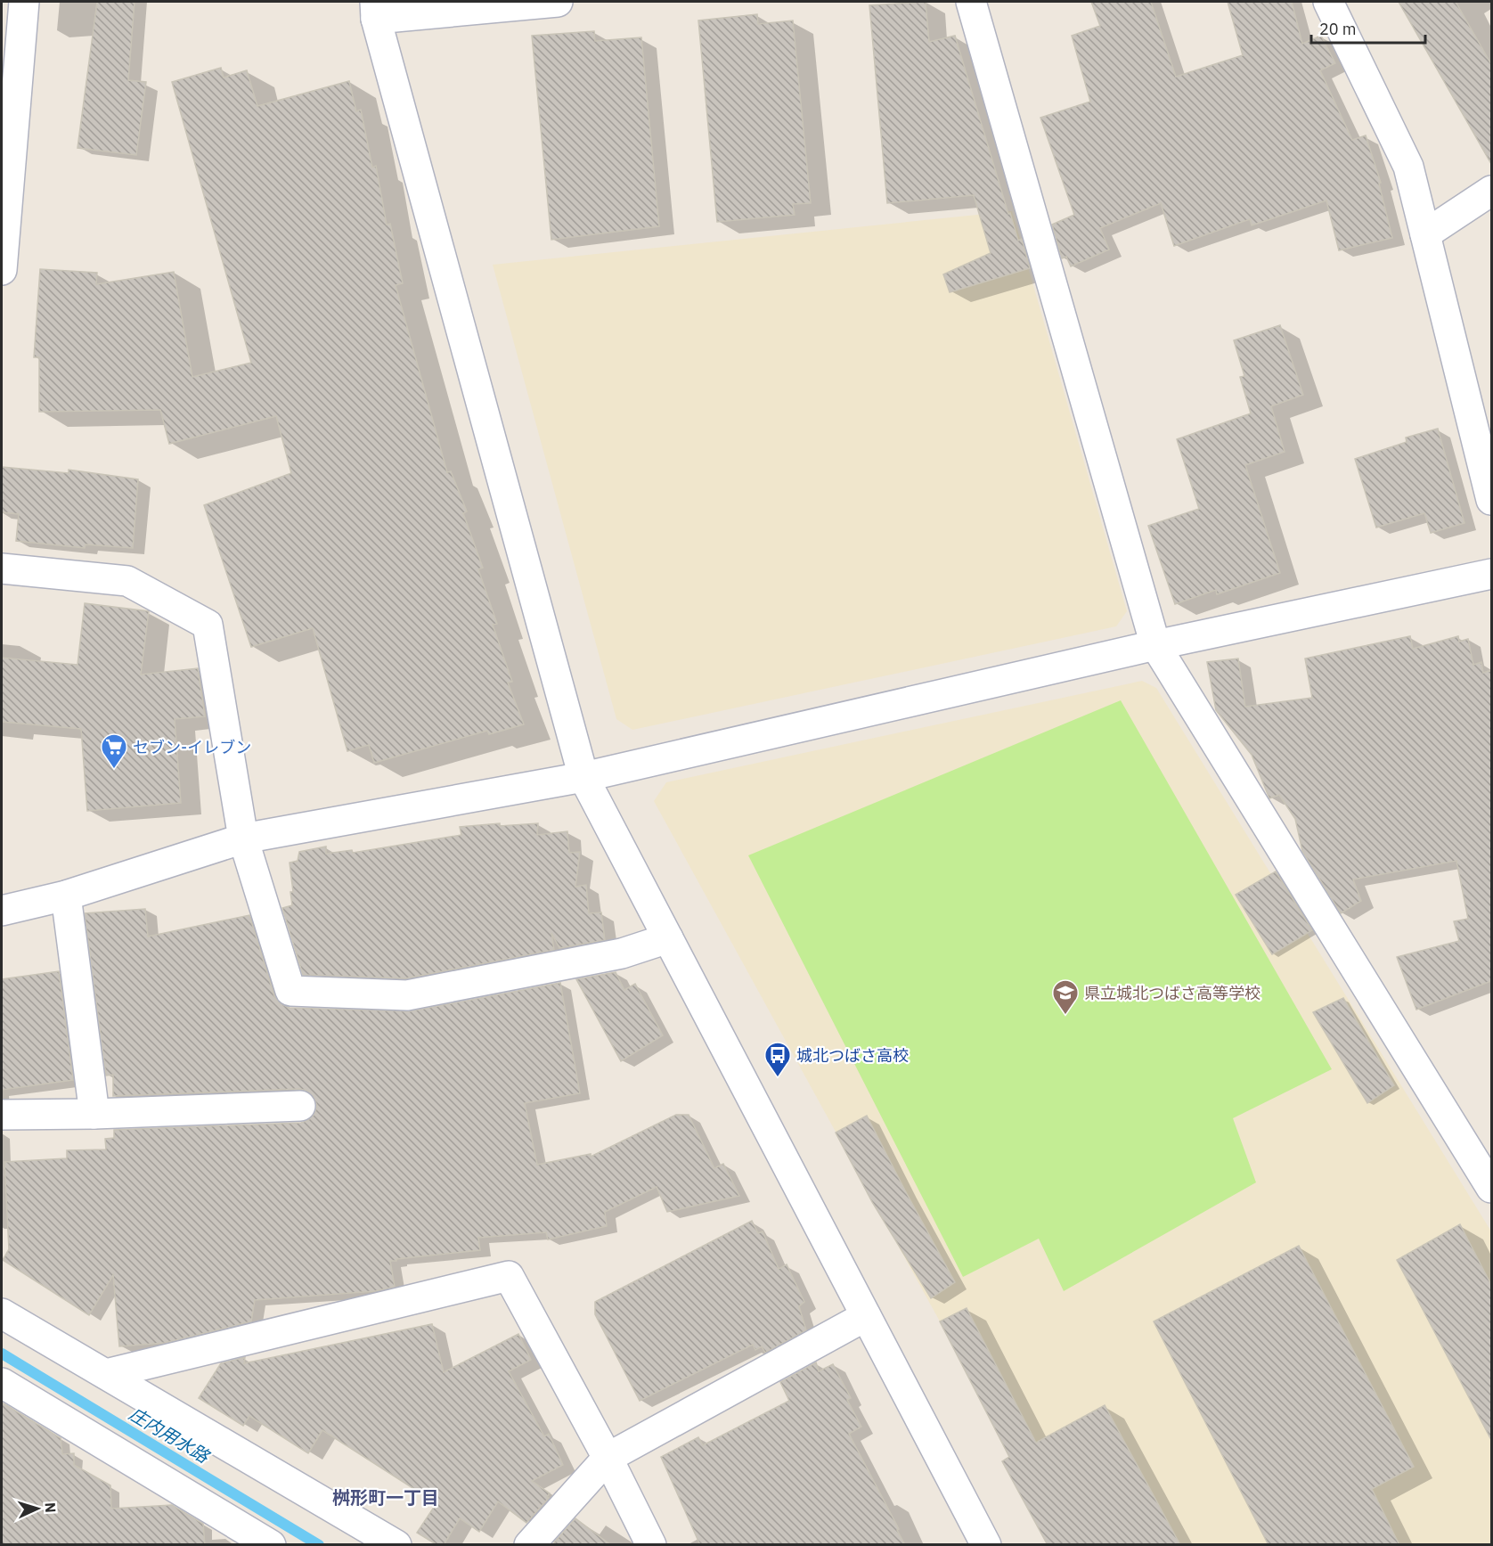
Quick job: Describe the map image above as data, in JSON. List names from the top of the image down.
{
  "districts": ["桝形町一丁目"],
  "water": ["庄内用水路"],
  "places": {
    "supermarket": ["セブン-イレブン"],
    "school or university": ["県立城北つばさ高等学校"],
    "bus stop": ["城北つばさ高校"]
  },
  "scale_bar": "20 m",
  "north": "right"
}
